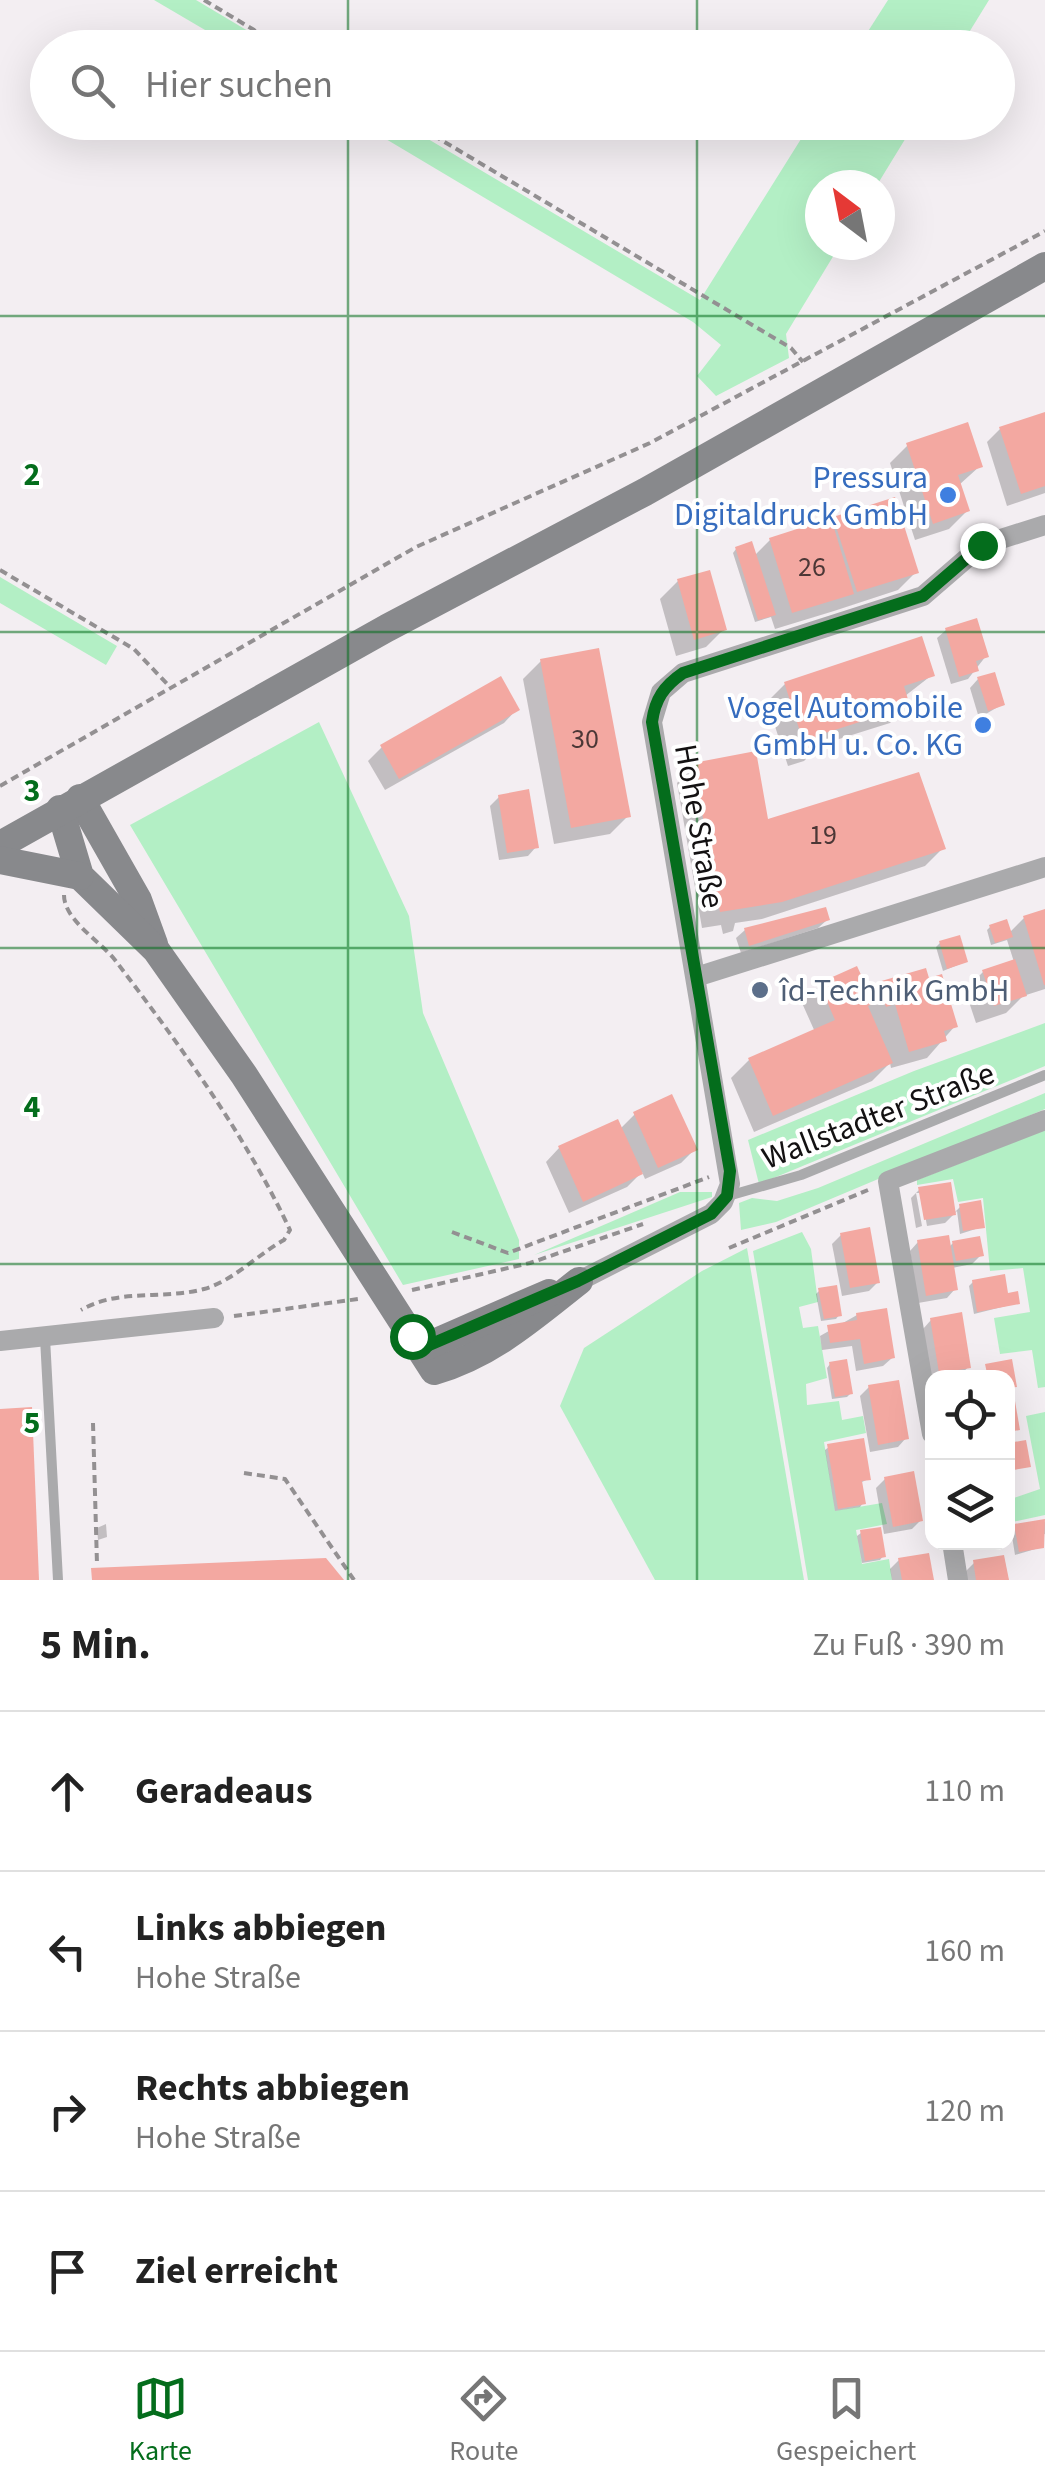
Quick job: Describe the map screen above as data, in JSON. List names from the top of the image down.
{
  "streets": {
    "street": ["Hohe Straße"],
    "lane": ["Wallstadter Straße"]
  },
  "crossings": [
    ["Hohe Straße", "Wallstadter Straße"]
  ],
  "places": ["Pressura Digitaldruck GmbH", "Vogel Automobile GmbH u. Co. KG", "îd-Technik GmbH"],
  "house_numbers": ["26", "30", "19"],
  "north": "top left",
  "page": {
    "search": "Hier suchen",
    "heading": ["5 Min.", "Zu Fuß · 390 m"],
    "list": [
      ["Geradeaus", "110 m"],
      ["Links abbiegen", "Hohe Straße", "160 m"],
      ["Rechts abbiegen", "Hohe Straße", "120 m"],
      "Ziel erreicht"
    ],
    "nav": ["Karte", "Route", "Gespeichert"]
  },
  "grid": {
    "rows": [
      "2",
      "3",
      "4",
      "5"
    ]
  }
}
